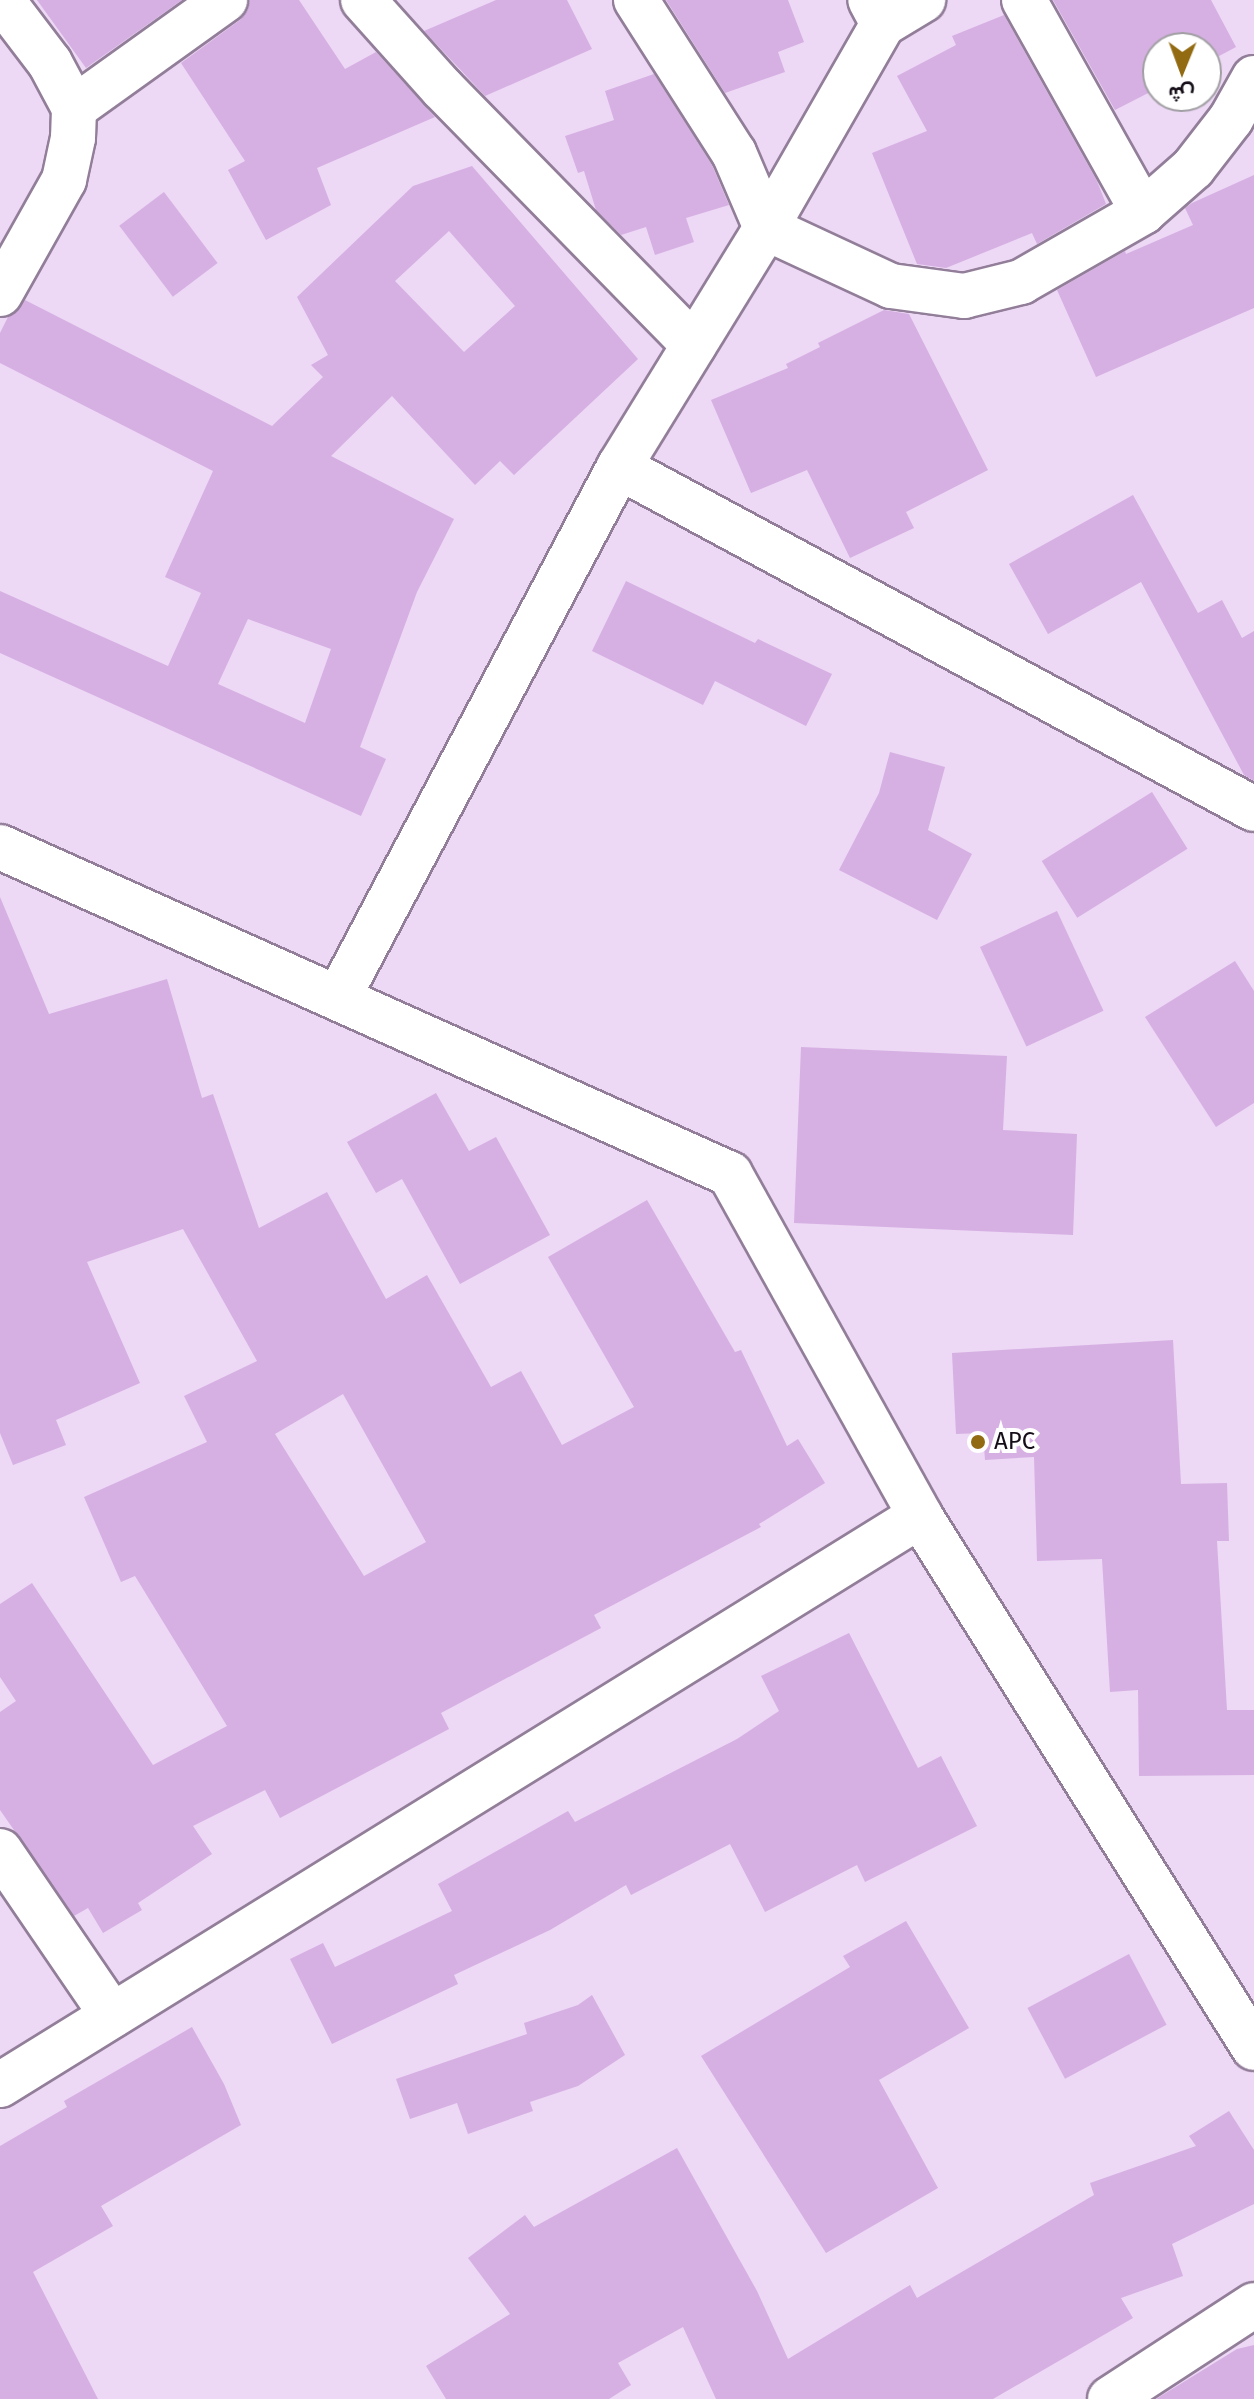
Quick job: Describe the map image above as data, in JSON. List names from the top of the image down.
{
  "places": ["APC"],
  "north": "bottom"
}
